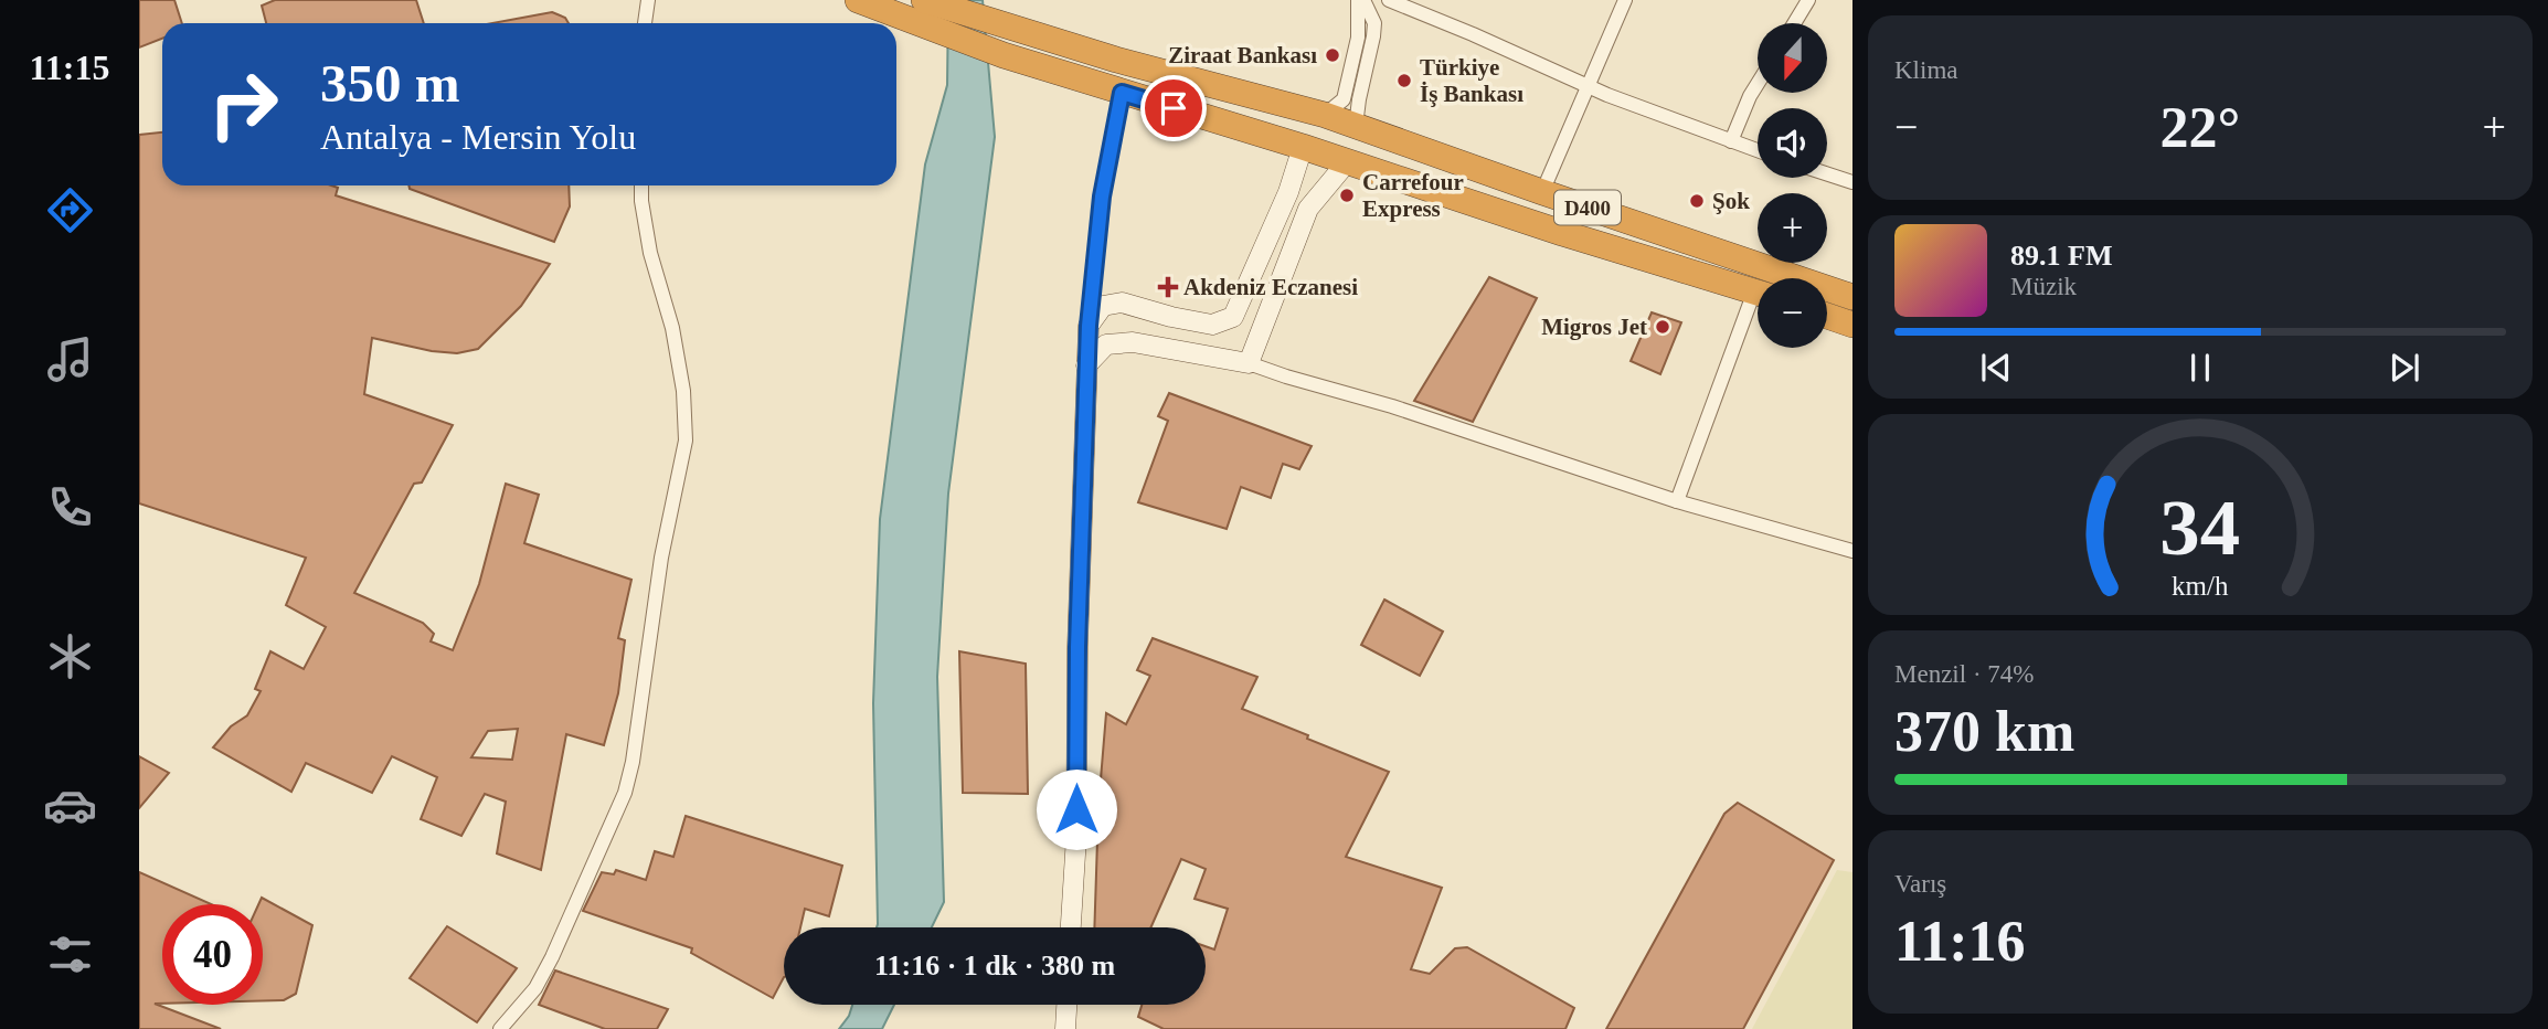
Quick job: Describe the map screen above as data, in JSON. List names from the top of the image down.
{
  "streets": {
    "highway": ["D400"]
  },
  "places": {
    "other": [
      "Ziraat Bankası",
      "Türkiye İş Bankası",
      "Carrefour Express",
      "Şok",
      "Migros Jet"
    ],
    "health": ["Akdeniz Eczanesi"]
  },
  "north": "bottom",
  "page": {
    "tabs": "11:15",
    "tile": [
      "Klima",
      ["Menzil · 74%", "370 km"],
      ["Varış", "11:16"]
    ],
    "map_buttons": ["+", "−"],
    "turn": ["350 m", "Antalya - Mersin Yolu"],
    "heat": ["−", "22°", "+"],
    "song": ["89.1 FM", "Müzik"],
    "limit": "40",
    "trip": "11:16 · 1 dk · 380 m",
    "gauge": ["34", "km/h"]
  }
}
